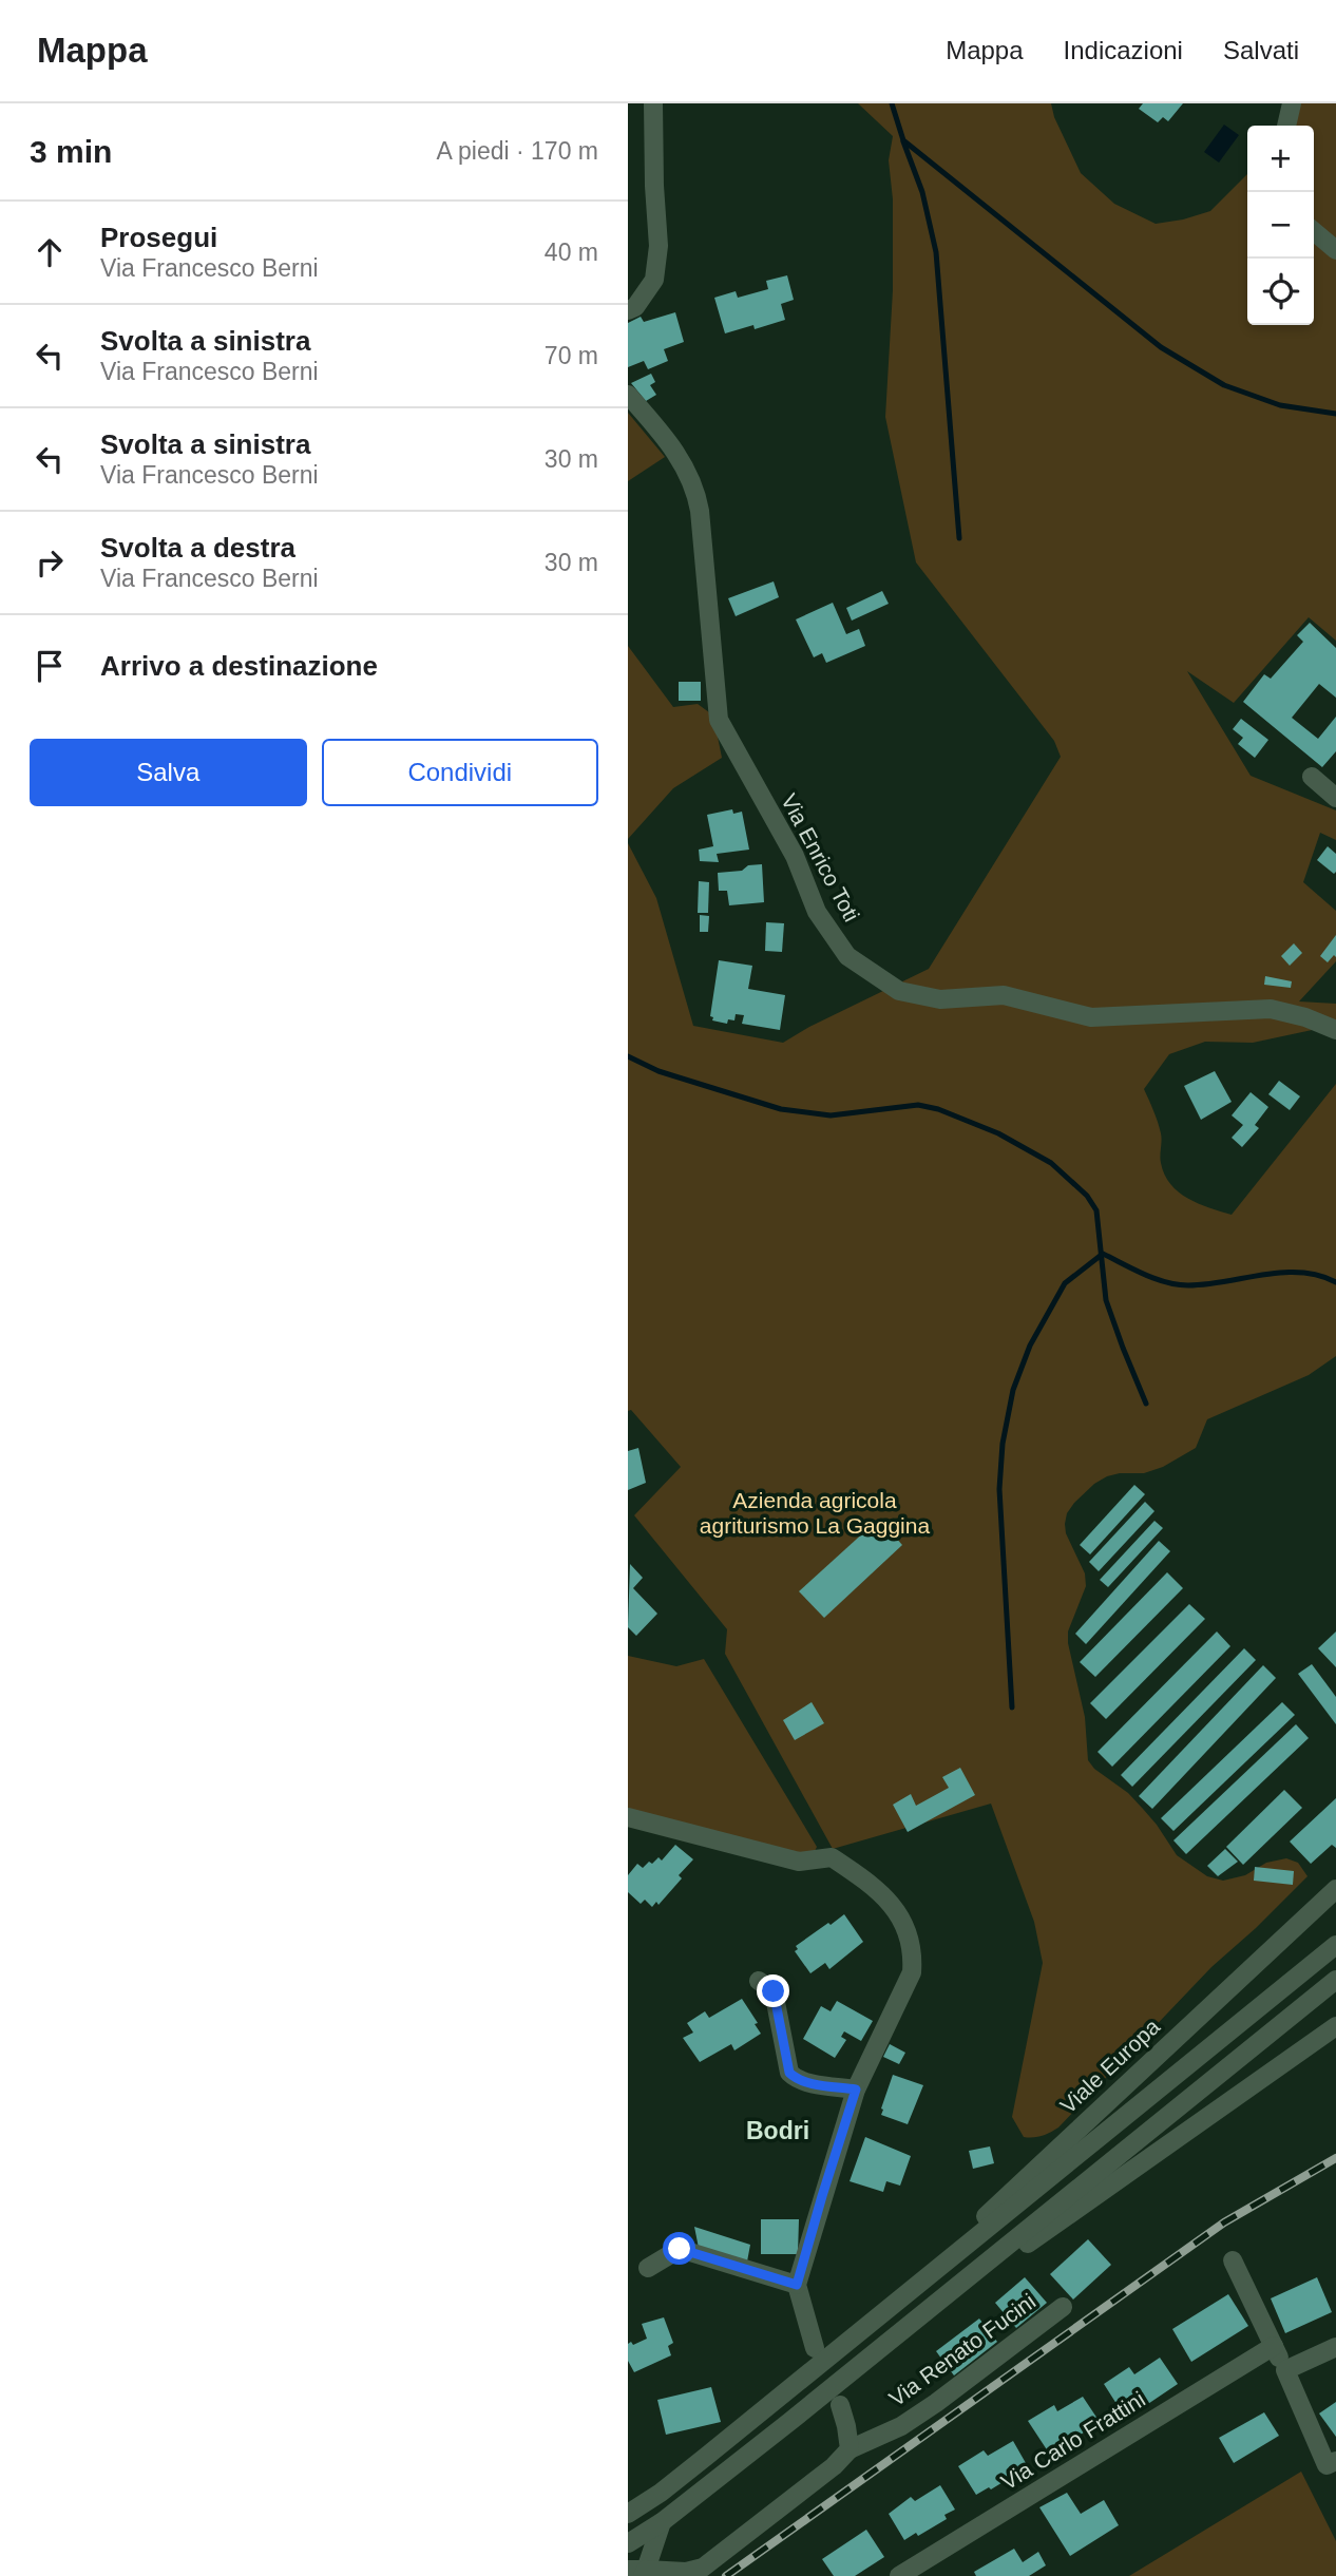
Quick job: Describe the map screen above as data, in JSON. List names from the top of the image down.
{
  "streets": {
    "street": [
      "Via Enrico Toti",
      "Viale Europa",
      "Via Renato Fucini",
      "Via Carlo Frattini"
    ]
  },
  "districts": ["Bodri"],
  "parks": ["Azienda agricola agriturismo La Gaggina"],
  "page": {
    "header": "Mappa",
    "nav": ["Mappa", "Indicazioni", "Salvati"],
    "heading": ["3 min", "A piedi · 170 m"],
    "map_buttons": ["+", "−"],
    "list": [
      ["Prosegui", "Via Francesco Berni", "40 m"],
      ["Svolta a sinistra", "Via Francesco Berni", "70 m"],
      ["Svolta a sinistra", "Via Francesco Berni", "30 m"],
      ["Svolta a destra", "Via Francesco Berni", "30 m"],
      "Arrivo a destinazione"
    ],
    "buttons": ["Salva", "Condividi"]
  }
}
